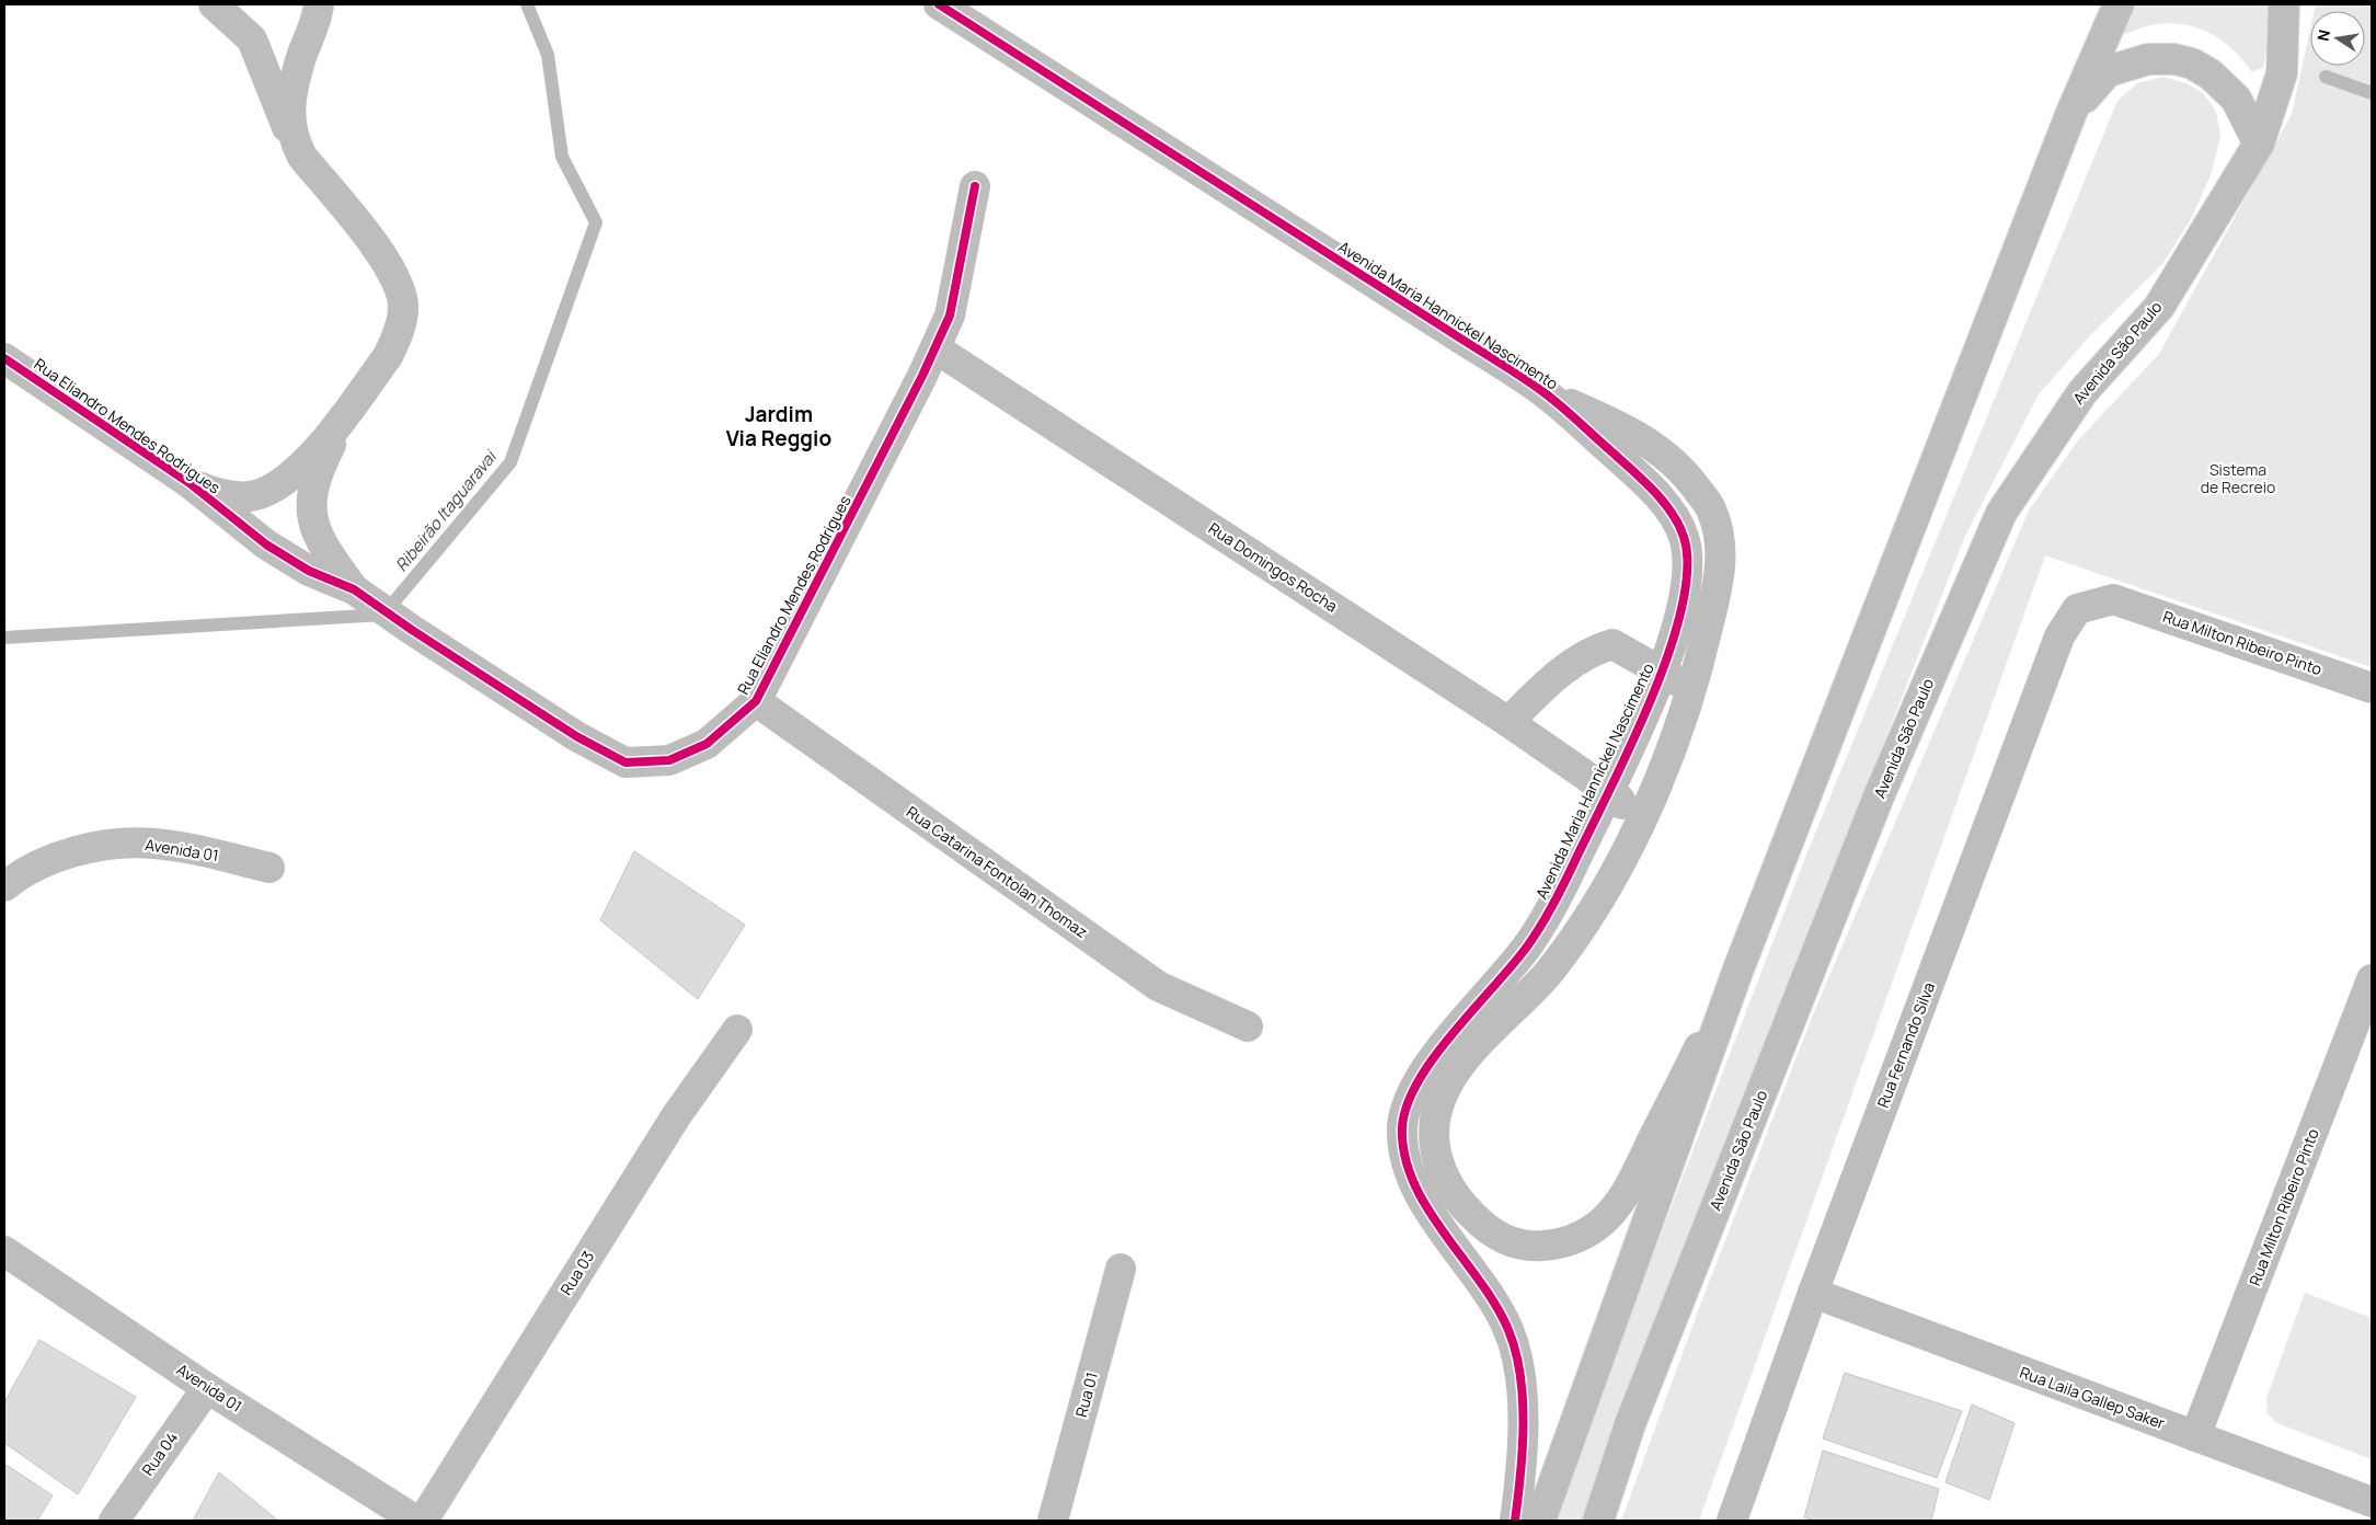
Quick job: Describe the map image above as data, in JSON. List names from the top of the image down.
{
  "streets": {
    "street": [
      "Avenida Maria Hannickel Nascimento",
      "Avenida São Paulo",
      "Rua Eliandro Mendes Rodrigues",
      "Rua Domingos Rocha",
      "Rua Milton Ribeiro Pinto",
      "Avenida 01",
      "Rua Catarina Fontolan Thomaz",
      "Rua Fernando Silva",
      "Rua 03",
      "Rua 01",
      "Rua Laila Gallep Saker",
      "Rua 04"
    ]
  },
  "crossings": [
    ["Avenida Maria Hannickel Nascimento", "Rua Domingos Rocha"],
    ["Rua Eliandro Mendes Rodrigues", "Rua Domingos Rocha"],
    ["Rua Eliandro Mendes Rodrigues", "Rua Catarina Fontolan Thomaz"],
    ["Rua Milton Ribeiro Pinto", "Rua Fernando Silva"],
    ["Rua Milton Ribeiro Pinto", "Rua Laila Gallep Saker"],
    ["Avenida 01", "Rua 04"],
    ["Rua Fernando Silva", "Rua Laila Gallep Saker"]
  ],
  "districts": ["Jardim Via Reggio"],
  "water": ["Ribeirão Itaguaravai"],
  "parks": ["Sistema de Recreio"],
  "north": "left"
}
